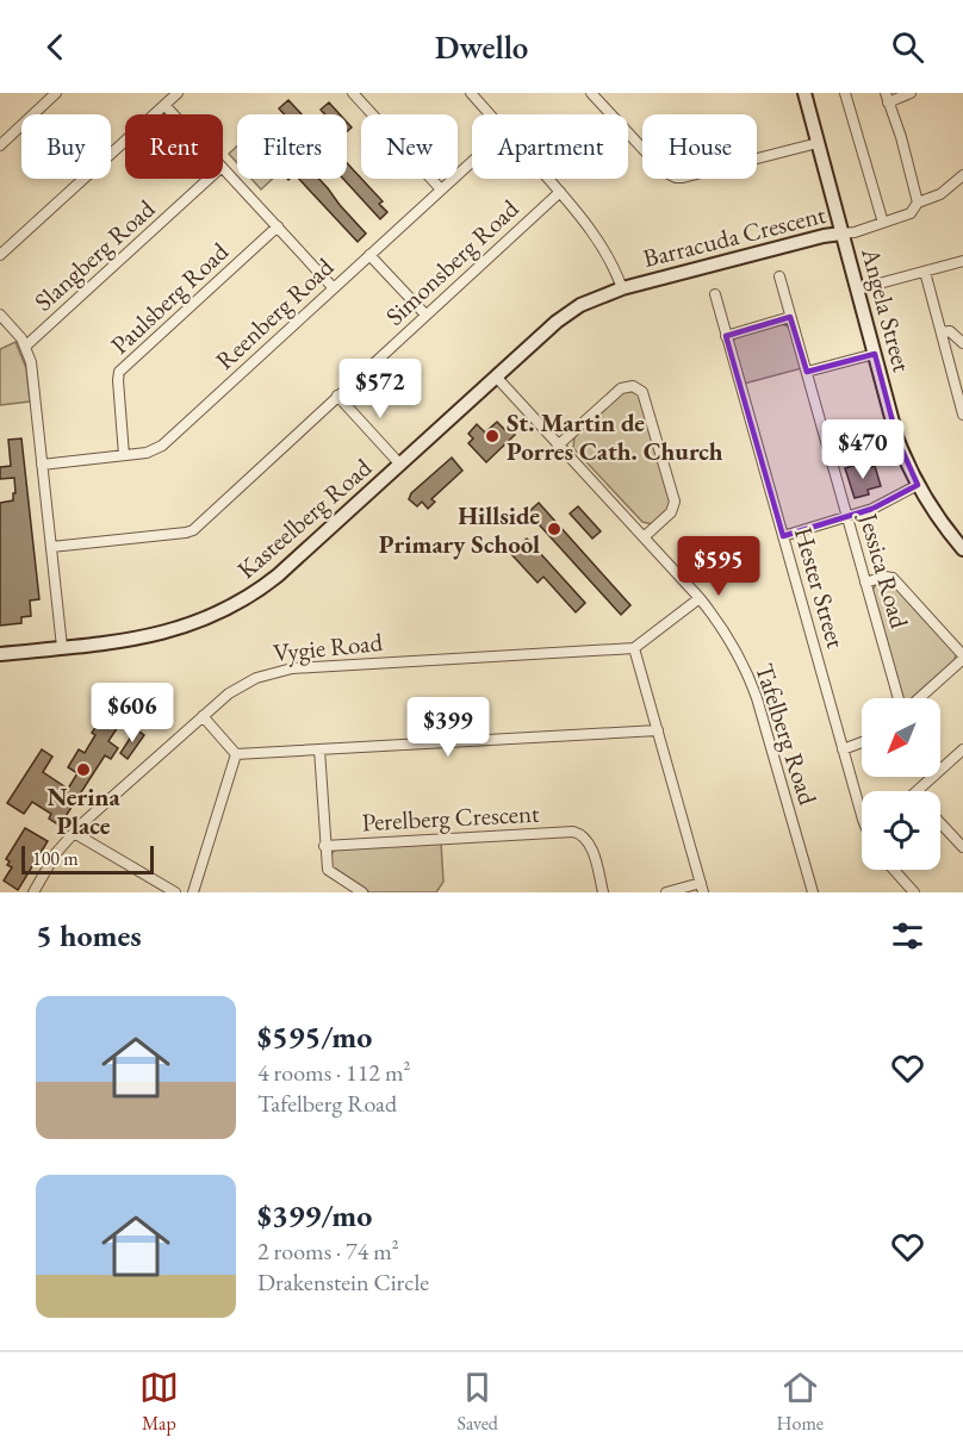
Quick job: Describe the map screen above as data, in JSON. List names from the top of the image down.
{
  "streets": {
    "street": [
      "Barracuda Crescent",
      "Slangberg Road",
      "Simonsberg Road",
      "Paulsberg Road",
      "Angela Street",
      "Reenberg Road",
      "Kasteelberg Road",
      "Jessica Road",
      "Hester Street",
      "Vygie Road",
      "Tafelberg Road",
      "Perelberg Crescent"
    ]
  },
  "crossings": [
    ["Barracuda Crescent", "Angela Street"],
    ["Barracuda Crescent", "Kasteelberg Road"],
    ["Paulsberg Road", "Reenberg Road"],
    ["Kasteelberg Road", "Tafelberg Road"]
  ],
  "places": ["St. Martin de Porres Cath. Church", "Hillside Primary School", "Nerina Place"],
  "scale_bar": "100 m",
  "north": "bottom left",
  "page": {
    "header": "Dwello",
    "chip": [
      "Buy",
      "Rent",
      "Filters",
      "New",
      "Apartment",
      "House"
    ],
    "price": [
      "$572",
      "$470",
      "$595",
      "$606",
      "$399"
    ],
    "scale": "100 m",
    "heading": "5 homes",
    "list": [
      {
        "name": "$595/mo",
        "note": "4 rooms · 112 m² · Tafelberg Road"
      },
      {
        "name": "$399/mo",
        "note": "2 rooms · 74 m² · Drakenstein Circle"
      }
    ],
    "tabs": ["Map", "Saved", "Home"]
  }
}
